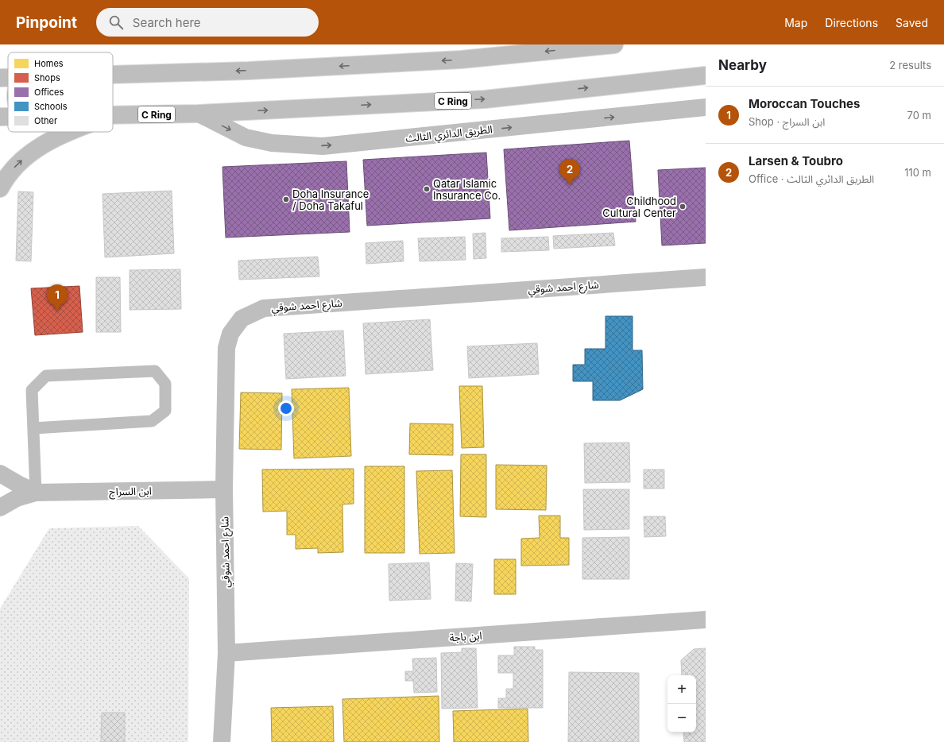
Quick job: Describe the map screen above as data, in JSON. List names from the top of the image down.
{
  "streets": {
    "main road": [
      "C Ring",
      "الطريق الدائري الثالث",
      "شارع احمد شوقي",
      "ابن السراج",
      "ابن باجة"
    ]
  },
  "crossings": [
    ["شارع احمد شوقي", "ابن السراج"],
    ["شارع احمد شوقي", "ابن باجة"]
  ],
  "places": ["Qatar Islamic Insurance Co.", "Doha Insurance / Doha Takaful", "Childhood Cultural Center"],
  "legend": [
    "Homes",
    "Shops",
    "Offices",
    "Schools",
    "Other"
  ],
  "page": {
    "header": "Pinpoint",
    "search": "Search here",
    "nav": ["Map", "Directions", "Saved"],
    "heading": ["Nearby", "2 results"],
    "list": [
      {
        "mark": "1",
        "name": "Moroccan Touches",
        "note": "Shop · ابن السراج",
        "value": "70 m"
      },
      {
        "mark": "2",
        "name": "Larsen & Toubro",
        "note": "Office · الطريق الدائري الثالث",
        "value": "110 m"
      }
    ],
    "pins": ["2", "1"],
    "map_buttons": ["+", "−"]
  }
}
